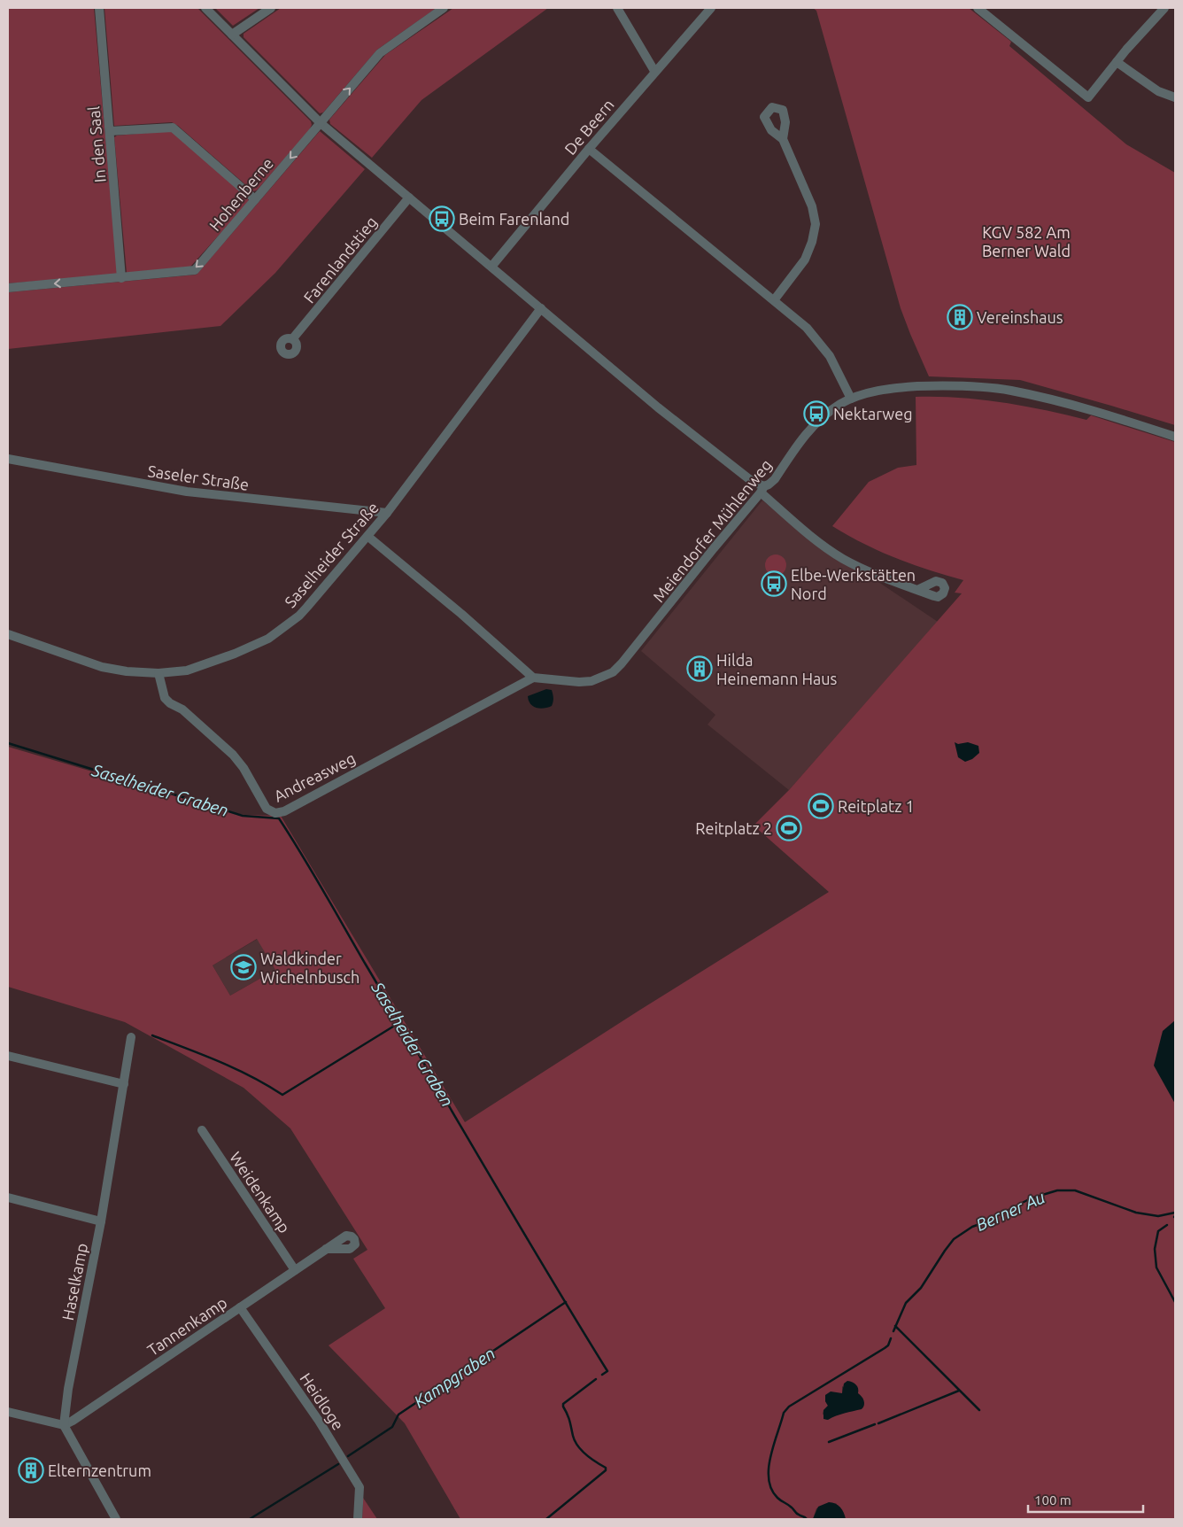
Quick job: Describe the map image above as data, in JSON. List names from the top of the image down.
{
  "streets": {
    "street": [
      "De Beern",
      "In den Saal",
      "Hohenberne",
      "Farenlandstieg",
      "Saseler Straße",
      "Meiendorfer Mühlenweg",
      "Saselheider Straße",
      "Andreasweg",
      "Weidenkamp",
      "Haselkamp",
      "Tannenkamp",
      "Heidloge"
    ]
  },
  "crossings": [
    ["In den Saal", "Hohenberne"],
    ["Saseler Straße", "Saselheider Straße"],
    ["Meiendorfer Mühlenweg", "Andreasweg"],
    ["Saselheider Straße", "Andreasweg"],
    ["Weidenkamp", "Tannenkamp"],
    ["Haselkamp", "Tannenkamp"],
    ["Tannenkamp", "Heidloge"]
  ],
  "water": ["Saselheider Graben", "Berner Au", "Kampgraben"],
  "parks": ["KGV 582 Am Berner Wald"],
  "places": {
    "bus stop": ["Beim Farenland", "Nektarweg", "Elbe-Werkstätten Nord"],
    "building": ["Vereinshaus", "Hilda Heinemann Haus", "Elternzentrum"],
    "sports": ["Reitplatz 1", "Reitplatz 2"],
    "school or university": ["Waldkinder Wichelnbusch"]
  },
  "scale_bar": "100 m"
}
